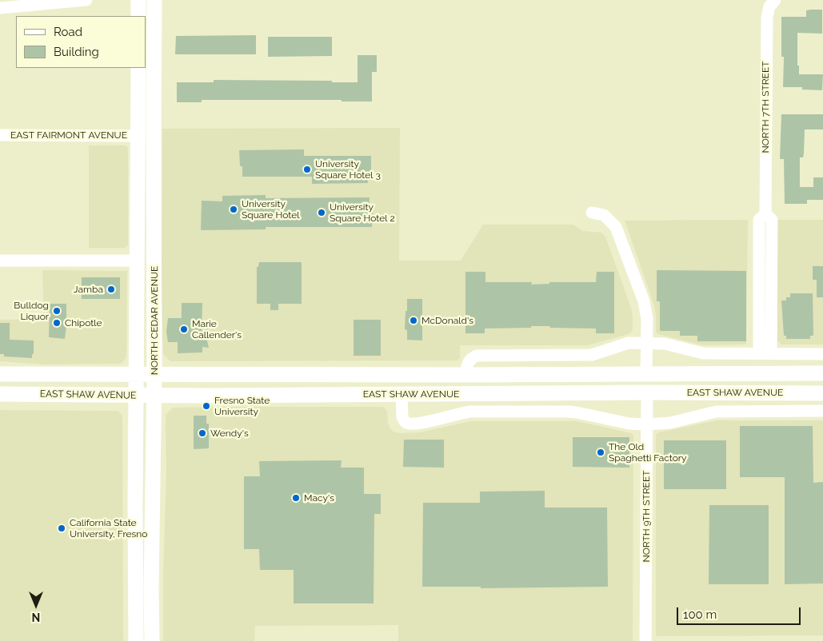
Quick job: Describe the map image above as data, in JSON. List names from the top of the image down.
{
  "streets": {
    "main road": ["NORTH CEDAR AVENUE", "EAST SHAW AVENUE"],
    "street": ["NORTH 7TH STREET", "EAST FAIRMONT AVENUE", "NORTH 9TH STREET"]
  },
  "crossings": [
    ["EAST FAIRMONT AVENUE", "NORTH CEDAR AVENUE"],
    ["NORTH CEDAR AVENUE", "EAST SHAW AVENUE"],
    ["EAST SHAW AVENUE", "NORTH 9TH STREET"]
  ],
  "places": [
    "University Square Hotel 3",
    "University Square Hotel",
    "University Square Hotel 2",
    "Jamba",
    "Bulldog Liquor",
    "McDonald's",
    "Chipotle",
    "Marie Callender's",
    "Fresno State University",
    "Wendy's",
    "The Old Spaghetti Factory",
    "Macy's",
    "California State University, Fresno"
  ],
  "legend": ["Road", "Building"],
  "scale_bar": "100 m",
  "north": "bottom"
}
